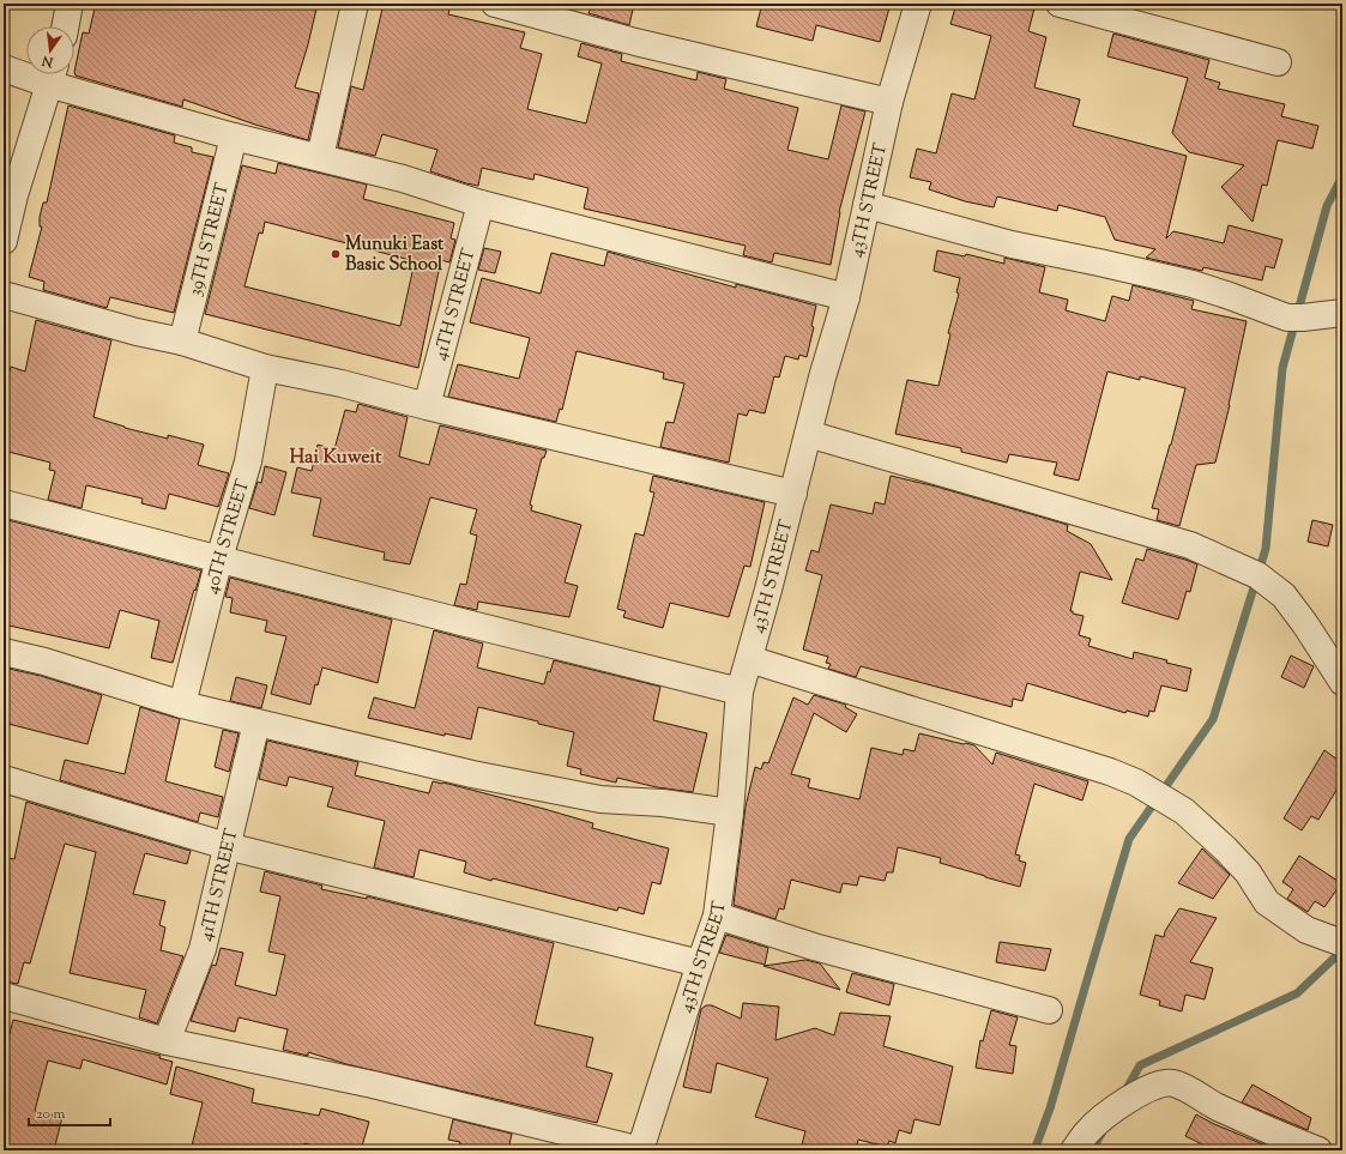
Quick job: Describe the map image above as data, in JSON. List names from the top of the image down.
{
  "streets": {
    "street": [
      "43TH STREET",
      "39TH STREET",
      "41TH STREET",
      "40TH STREET"
    ]
  },
  "districts": ["Hai Kuweit"],
  "places": ["Munuki East Basic School"],
  "scale_bar": "20 m",
  "north": "bottom"
}
